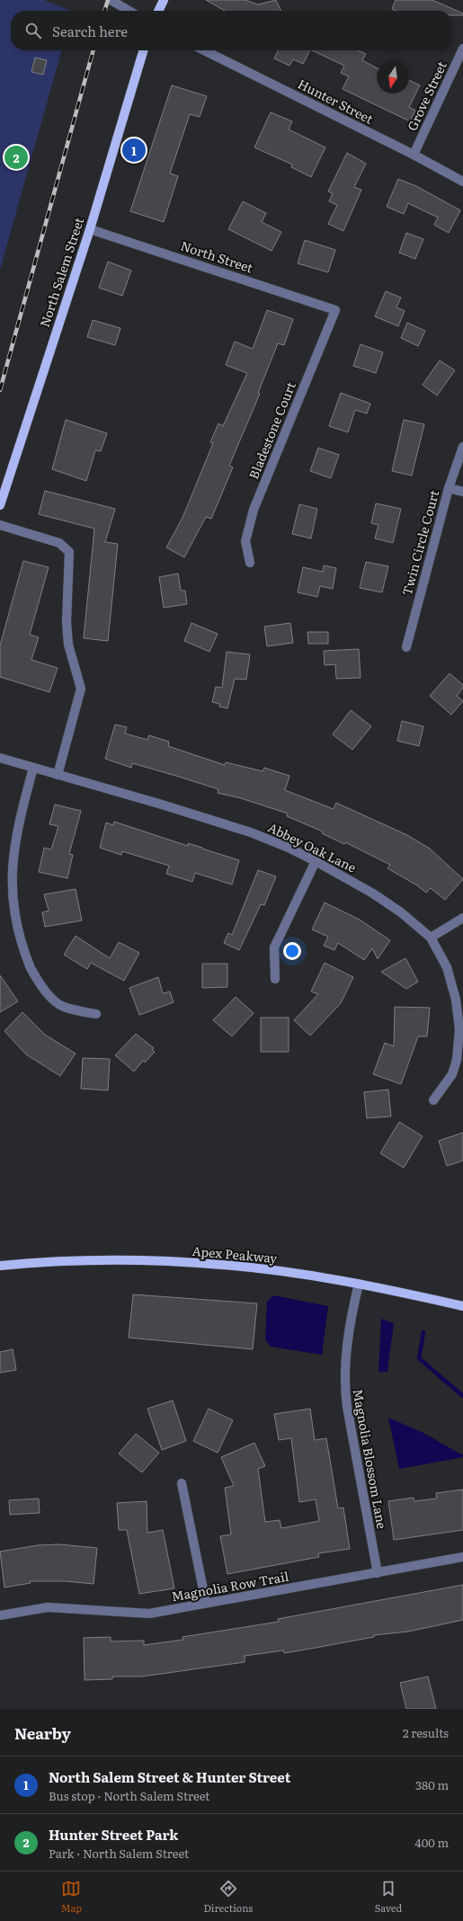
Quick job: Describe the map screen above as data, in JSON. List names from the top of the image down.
{
  "streets": {
    "main road": ["North Salem Street", "Apex Peakway"],
    "street": [
      "Grove Street",
      "Hunter Street",
      "North Street",
      "Bladestone Court",
      "Twin Circle Court",
      "Abbey Oak Lane",
      "Magnolia Blossom Lane",
      "Magnolia Row Trail"
    ]
  },
  "crossings": [
    ["Grove Street", "Hunter Street"],
    ["North Street", "North Salem Street"],
    ["North Street", "Bladestone Court"],
    ["Apex Peakway", "Magnolia Blossom Lane"],
    ["Magnolia Blossom Lane", "Magnolia Row Trail"]
  ],
  "north": "bottom",
  "page": {
    "search": "Search here",
    "pins": ["1", "2"],
    "heading": ["Nearby", "2 results"],
    "list": [
      {
        "mark": "1",
        "name": "North Salem Street & Hunter Street",
        "note": "Bus stop · North Salem Street",
        "value": "380 m"
      },
      {
        "mark": "2",
        "name": "Hunter Street Park",
        "note": "Park · North Salem Street",
        "value": "400 m"
      }
    ],
    "nav": ["Map", "Directions", "Saved"]
  }
}
